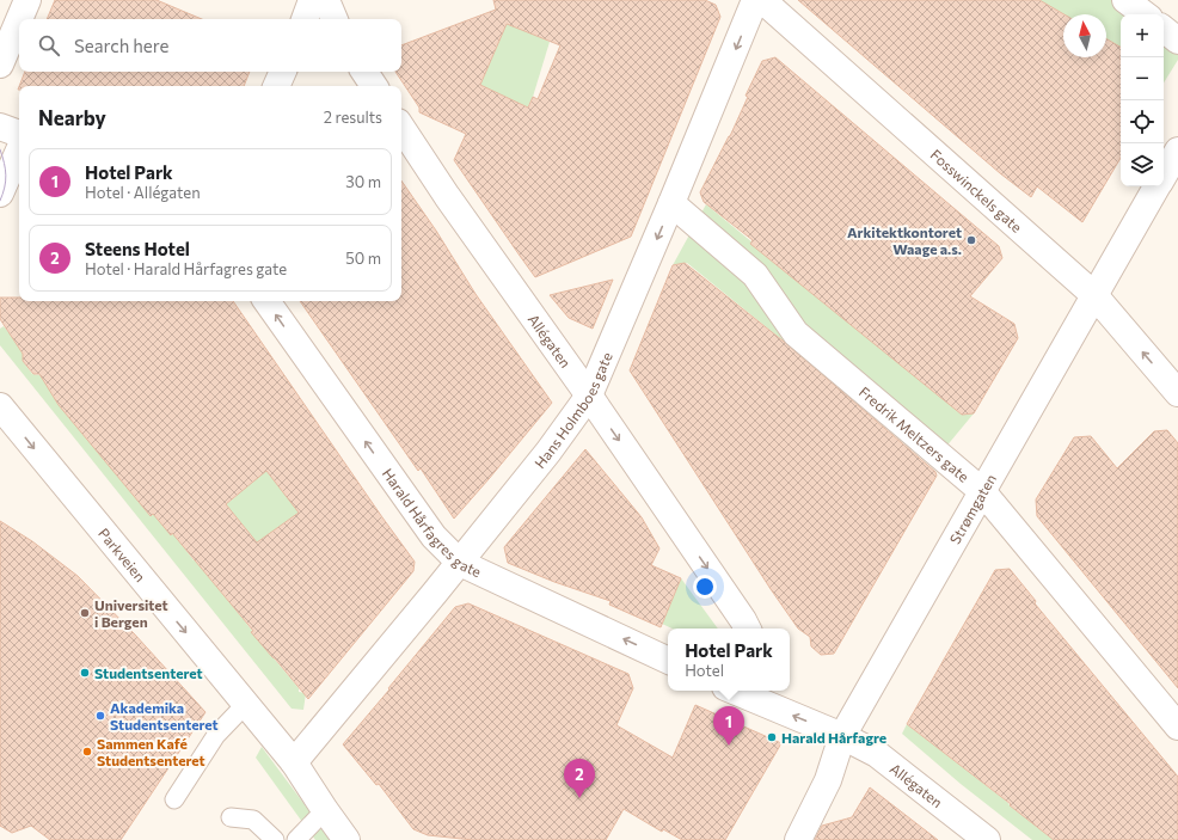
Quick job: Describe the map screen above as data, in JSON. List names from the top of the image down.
{
  "streets": {
    "street": [
      "Fosswinckels gate",
      "Allégaten",
      "Hans Holmboes gate",
      "Fredrik Meltzers gate",
      "Strømgaten",
      "Harald Hårfagres gate",
      "Parkveien"
    ]
  },
  "crossings": [
    ["Fosswinckels gate", "Strømgaten"],
    ["Allégaten", "Hans Holmboes gate"],
    ["Allégaten", "Strømgaten"],
    ["Hans Holmboes gate", "Fredrik Meltzers gate"],
    ["Hans Holmboes gate", "Harald Hårfagres gate"],
    ["Hans Holmboes gate", "Parkveien"],
    ["Fredrik Meltzers gate", "Strømgaten"]
  ],
  "one_way": [
    "Allégaten",
    "Hans Holmboes gate",
    "Harald Hårfagres gate",
    "Parkveien"
  ],
  "places": [
    "Arkitektkontoret Waage a.s.",
    "Universitet i Bergen",
    "Studentsenteret",
    "Akademika Studentsenteret",
    "Harald Hårfagre",
    "Sammen Kafé Studentsenteret"
  ],
  "north": "top",
  "page": {
    "map_buttons": ["+", "−"],
    "search": "Search here",
    "heading": ["Nearby", "2 results"],
    "list": [
      {
        "mark": "1",
        "name": "Hotel Park",
        "note": "Hotel · Allégaten",
        "value": "30 m"
      },
      {
        "mark": "2",
        "name": "Steens Hotel",
        "note": "Hotel · Harald Hårfagres gate",
        "value": "50 m"
      }
    ],
    "popup": ["Hotel Park", "Hotel"],
    "pins": ["1", "2"]
  }
}
